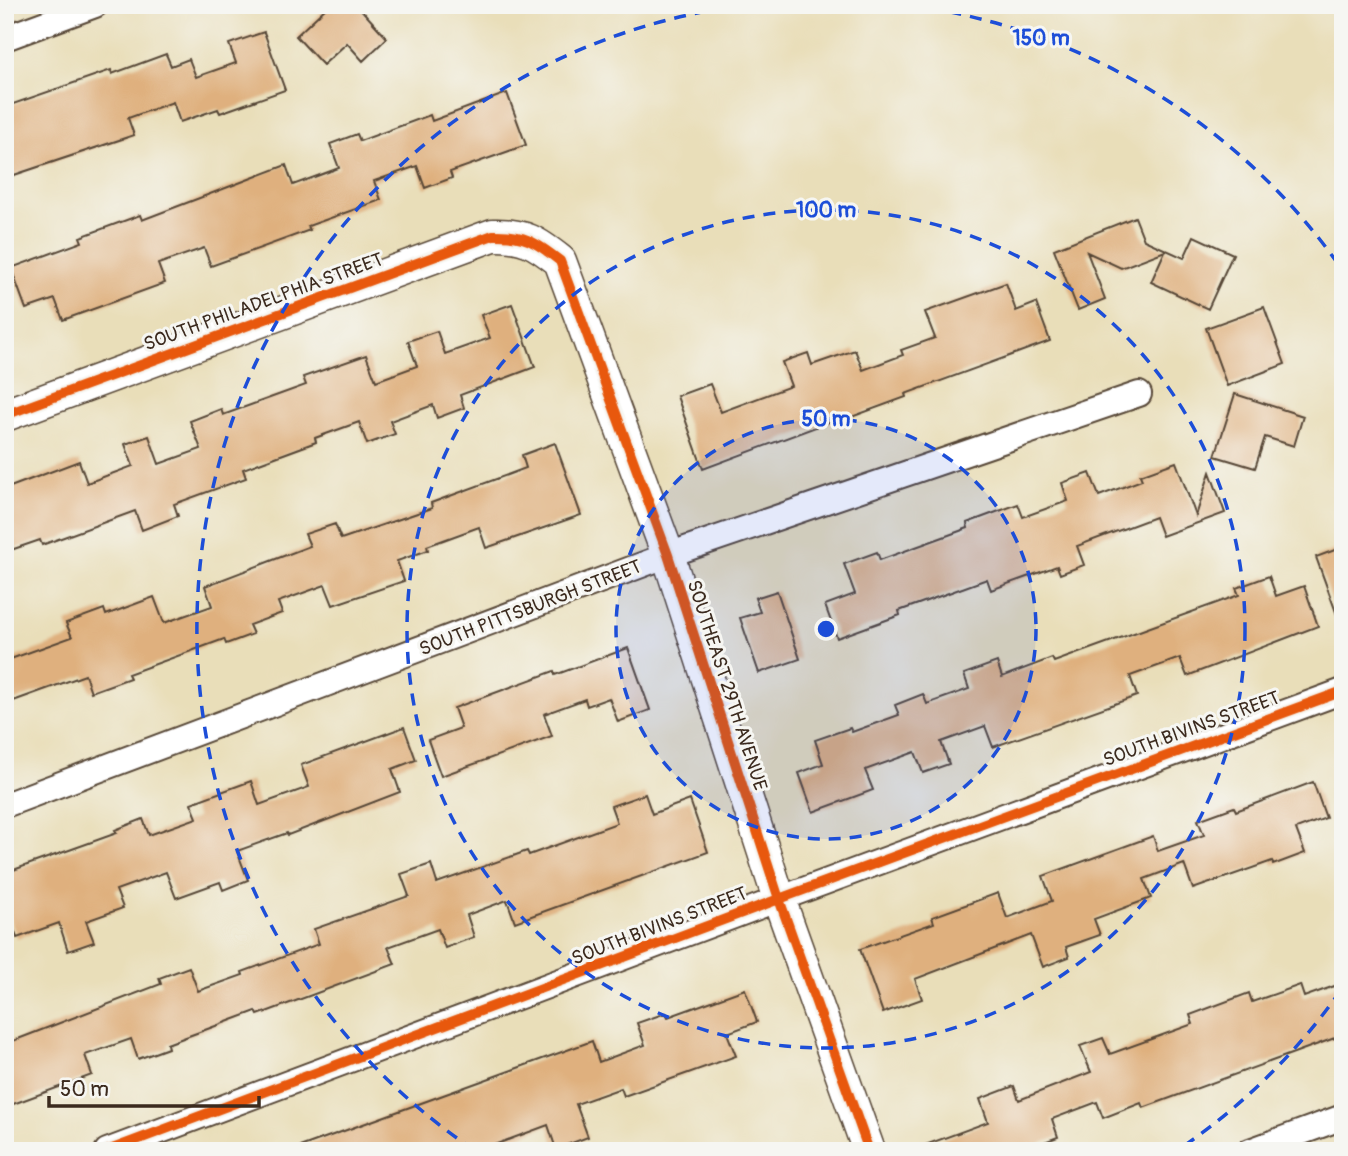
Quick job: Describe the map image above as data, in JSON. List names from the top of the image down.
{
  "streets": {
    "street": [
      "SOUTH PHILADELPHIA STREET",
      "SOUTH PITTSBURGH STREET",
      "SOUTHEAST 29TH AVENUE",
      "SOUTH BIVINS STREET"
    ]
  },
  "crossings": [
    ["SOUTH PHILADELPHIA STREET", "SOUTHEAST 29TH AVENUE"],
    ["SOUTH PITTSBURGH STREET", "SOUTHEAST 29TH AVENUE"],
    ["SOUTHEAST 29TH AVENUE", "SOUTH BIVINS STREET"]
  ],
  "scale_bar": "50 m",
  "rings": ["150 m", "100 m", "50 m"]
}
